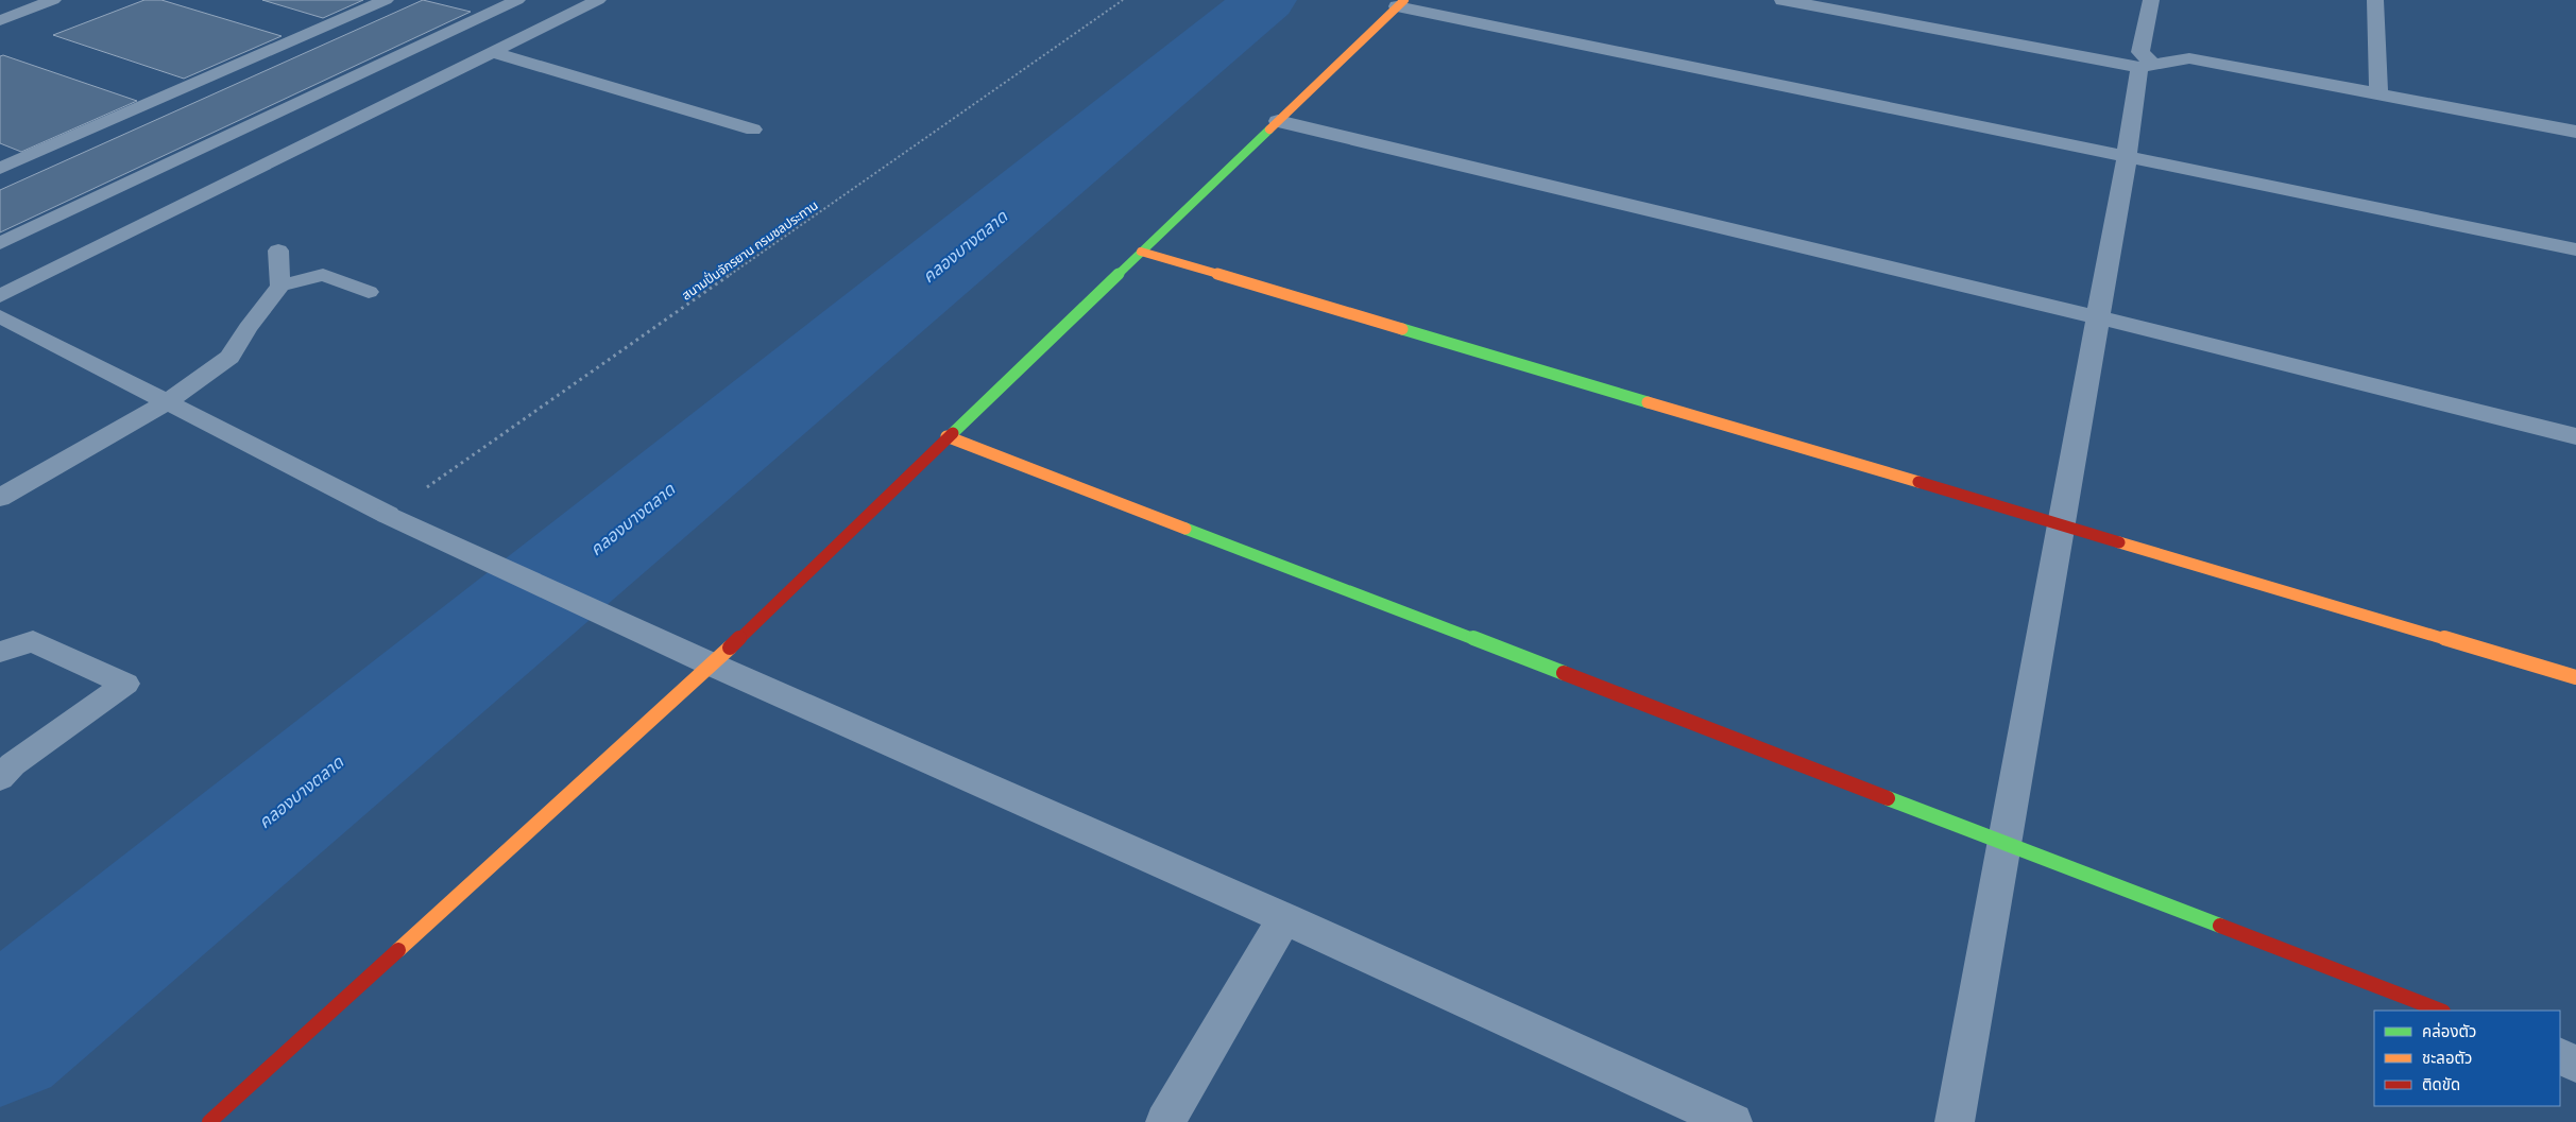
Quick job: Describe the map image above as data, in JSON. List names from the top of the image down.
{
  "streets": {
    "path": ["สนามปั่นจักรยาน กรมชลประทาน"]
  },
  "water": ["คลองบางตลาด"],
  "legend": ["คล่องตัว", "ชะลอตัว", "ติดขัด"]
}
